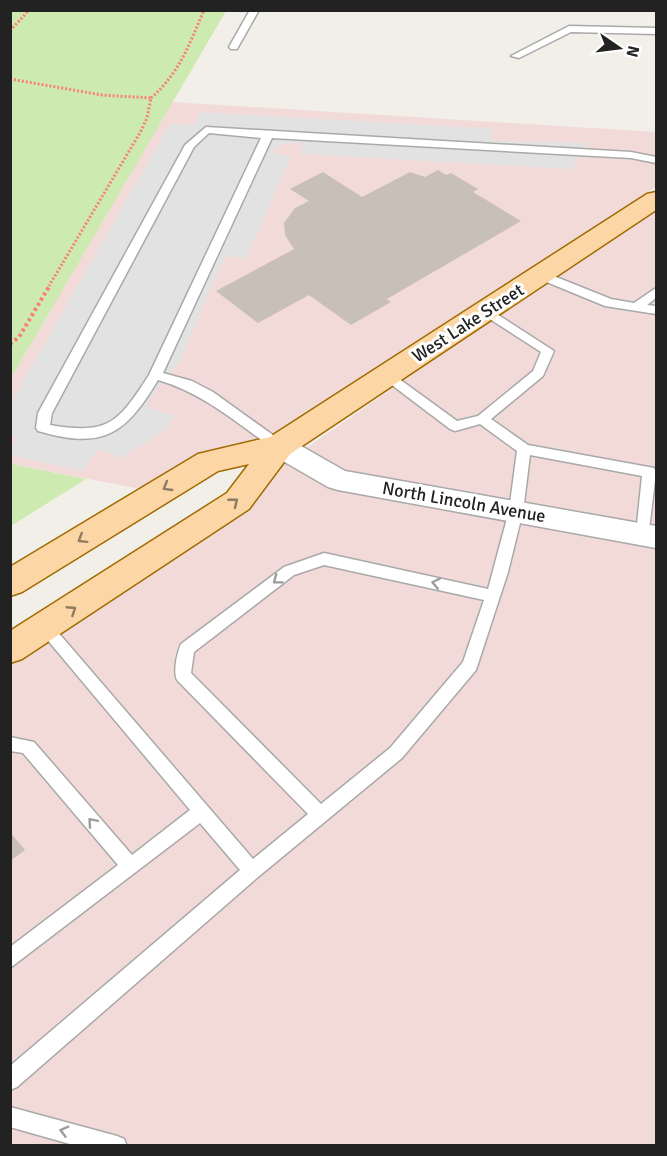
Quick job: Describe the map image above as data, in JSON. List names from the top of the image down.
{
  "streets": {
    "main road": ["West Lake Street"],
    "street": ["North Lincoln Avenue"]
  },
  "crossings": [
    ["West Lake Street", "North Lincoln Avenue"]
  ],
  "north": "right"
}
